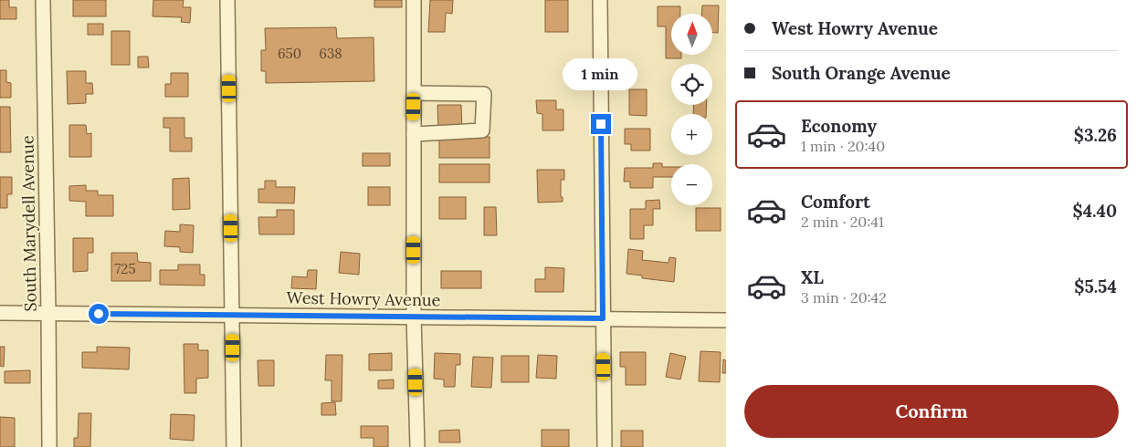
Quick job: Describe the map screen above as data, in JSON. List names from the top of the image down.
{
  "streets": {
    "street": ["South Marydell Avenue", "West Howry Avenue"]
  },
  "crossings": [
    ["South Marydell Avenue", "West Howry Avenue"]
  ],
  "house_numbers": ["650", "638", "725"],
  "north": "top",
  "page": {
    "banner": ["West Howry Avenue", "South Orange Avenue"],
    "map_buttons": ["+", "−"],
    "bubble": "1 min",
    "list": [
      {
        "name": "Economy",
        "note": "1 min · 20:40",
        "value": "$3.26"
      },
      {
        "name": "Comfort",
        "note": "2 min · 20:41",
        "value": "$4.40"
      },
      {
        "name": "XL",
        "note": "3 min · 20:42",
        "value": "$5.54"
      }
    ],
    "buttons": "Confirm"
  }
}
